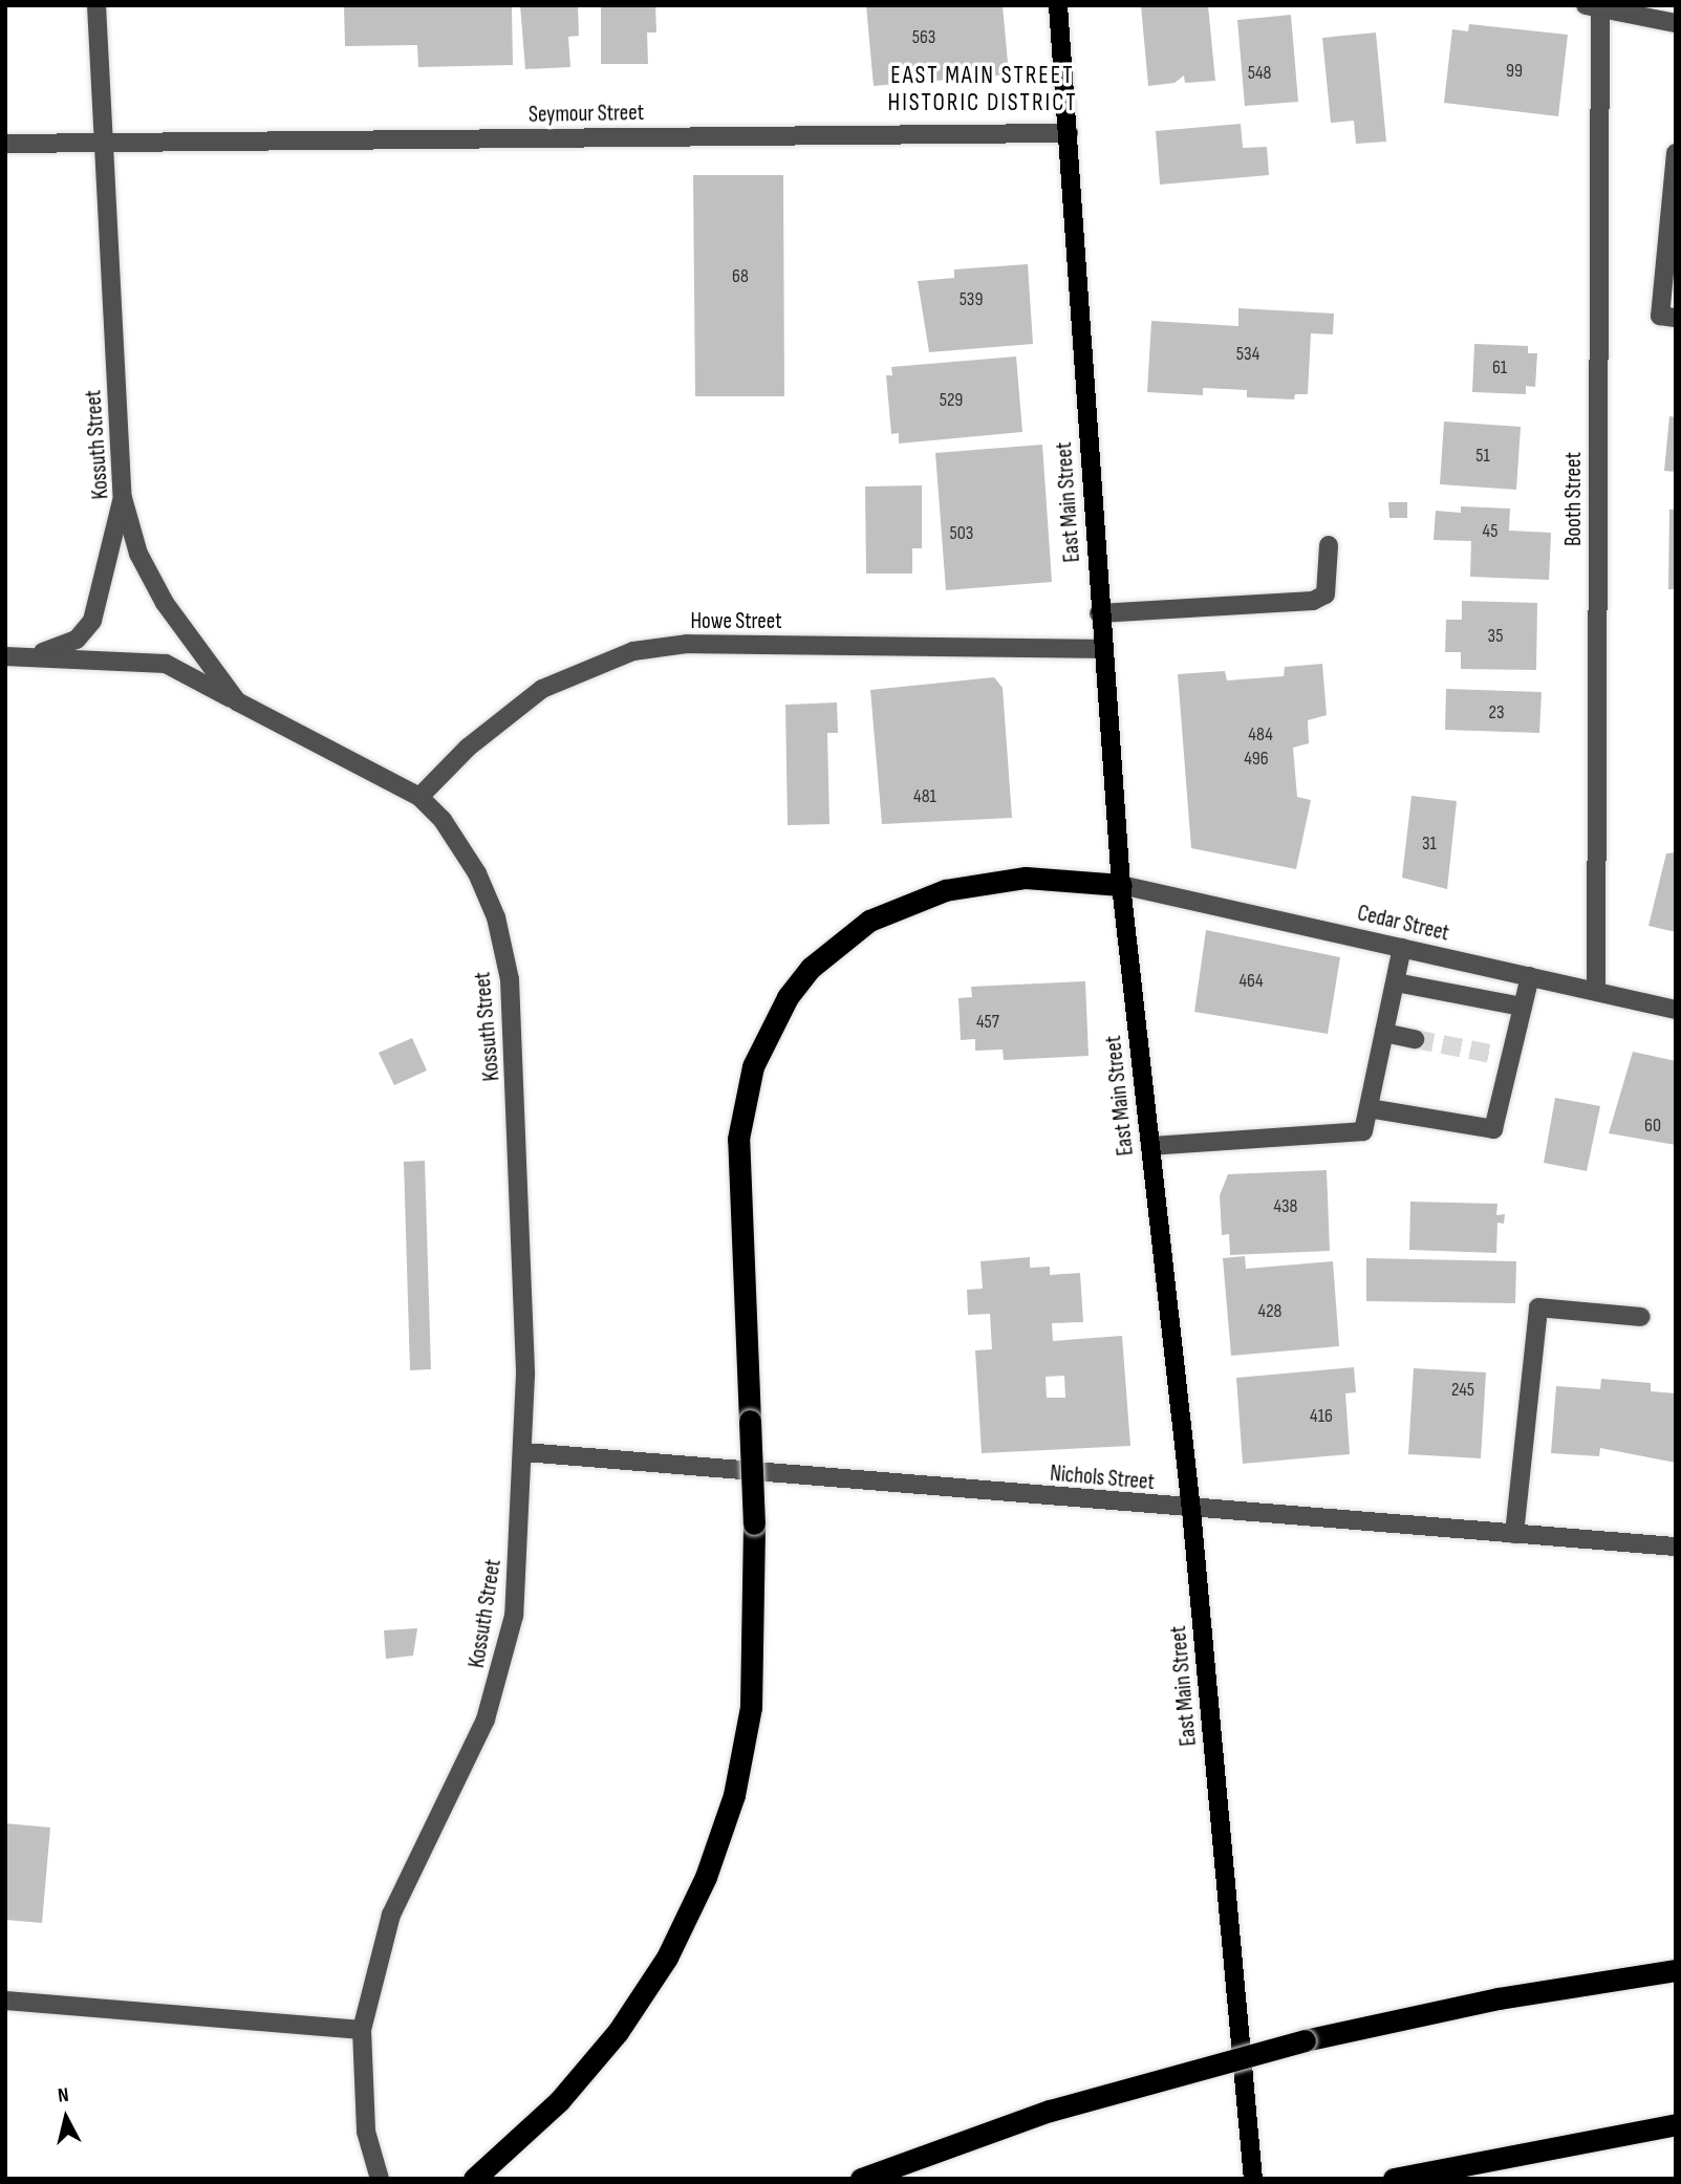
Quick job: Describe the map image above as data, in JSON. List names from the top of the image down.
{
  "streets": {
    "main road": ["East Main Street"],
    "street": [
      "Seymour Street",
      "Kossuth Street",
      "Booth Street",
      "Howe Street",
      "Cedar Street",
      "Nichols Street"
    ]
  },
  "crossings": [
    ["Seymour Street", "Kossuth Street"],
    ["Seymour Street", "East Main Street"],
    ["Kossuth Street", "Howe Street"],
    ["Kossuth Street", "Nichols Street"],
    ["Booth Street", "Cedar Street"],
    ["East Main Street", "Howe Street"],
    ["East Main Street", "Cedar Street"],
    ["East Main Street", "Nichols Street"]
  ],
  "districts": ["EAST MAIN STREET HISTORIC DISTRICT"],
  "house_numbers": [
    "563",
    "99",
    "548",
    "68",
    "539",
    "534",
    "61",
    "529",
    "51",
    "45",
    "503",
    "35",
    "23",
    "484",
    "496",
    "481",
    "31",
    "464",
    "457",
    "60",
    "438",
    "428",
    "245",
    "416"
  ],
  "north": "top"
}
